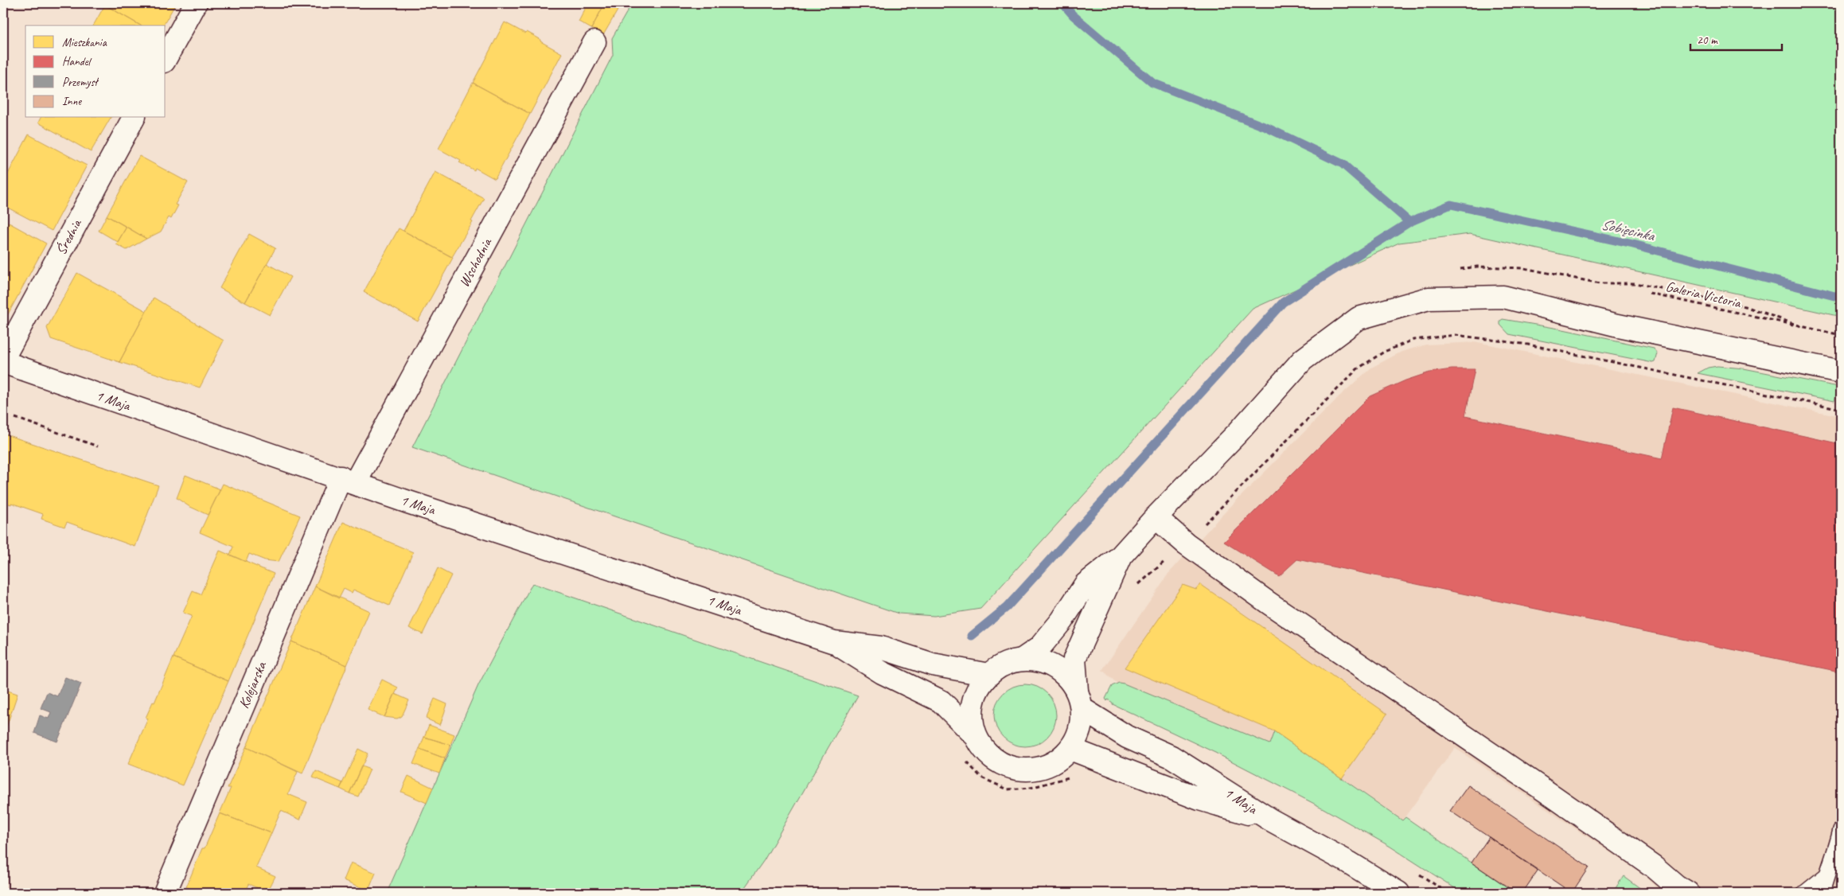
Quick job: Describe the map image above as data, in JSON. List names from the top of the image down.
{
  "streets": {
    "street": [
      "Średnia",
      "Wschodnia",
      "1 Maja",
      "Kolejarska"
    ],
    "path": ["Galeria Victoria"]
  },
  "crossings": [
    ["Wschodnia", "1 Maja"],
    ["Wschodnia", "Kolejarska"],
    ["1 Maja", "Kolejarska"]
  ],
  "water": ["Sobięcinka"],
  "legend": [
    "Mieszkania",
    "Handel",
    "Przemysł",
    "Inne"
  ],
  "scale_bar": "20 m"
}
